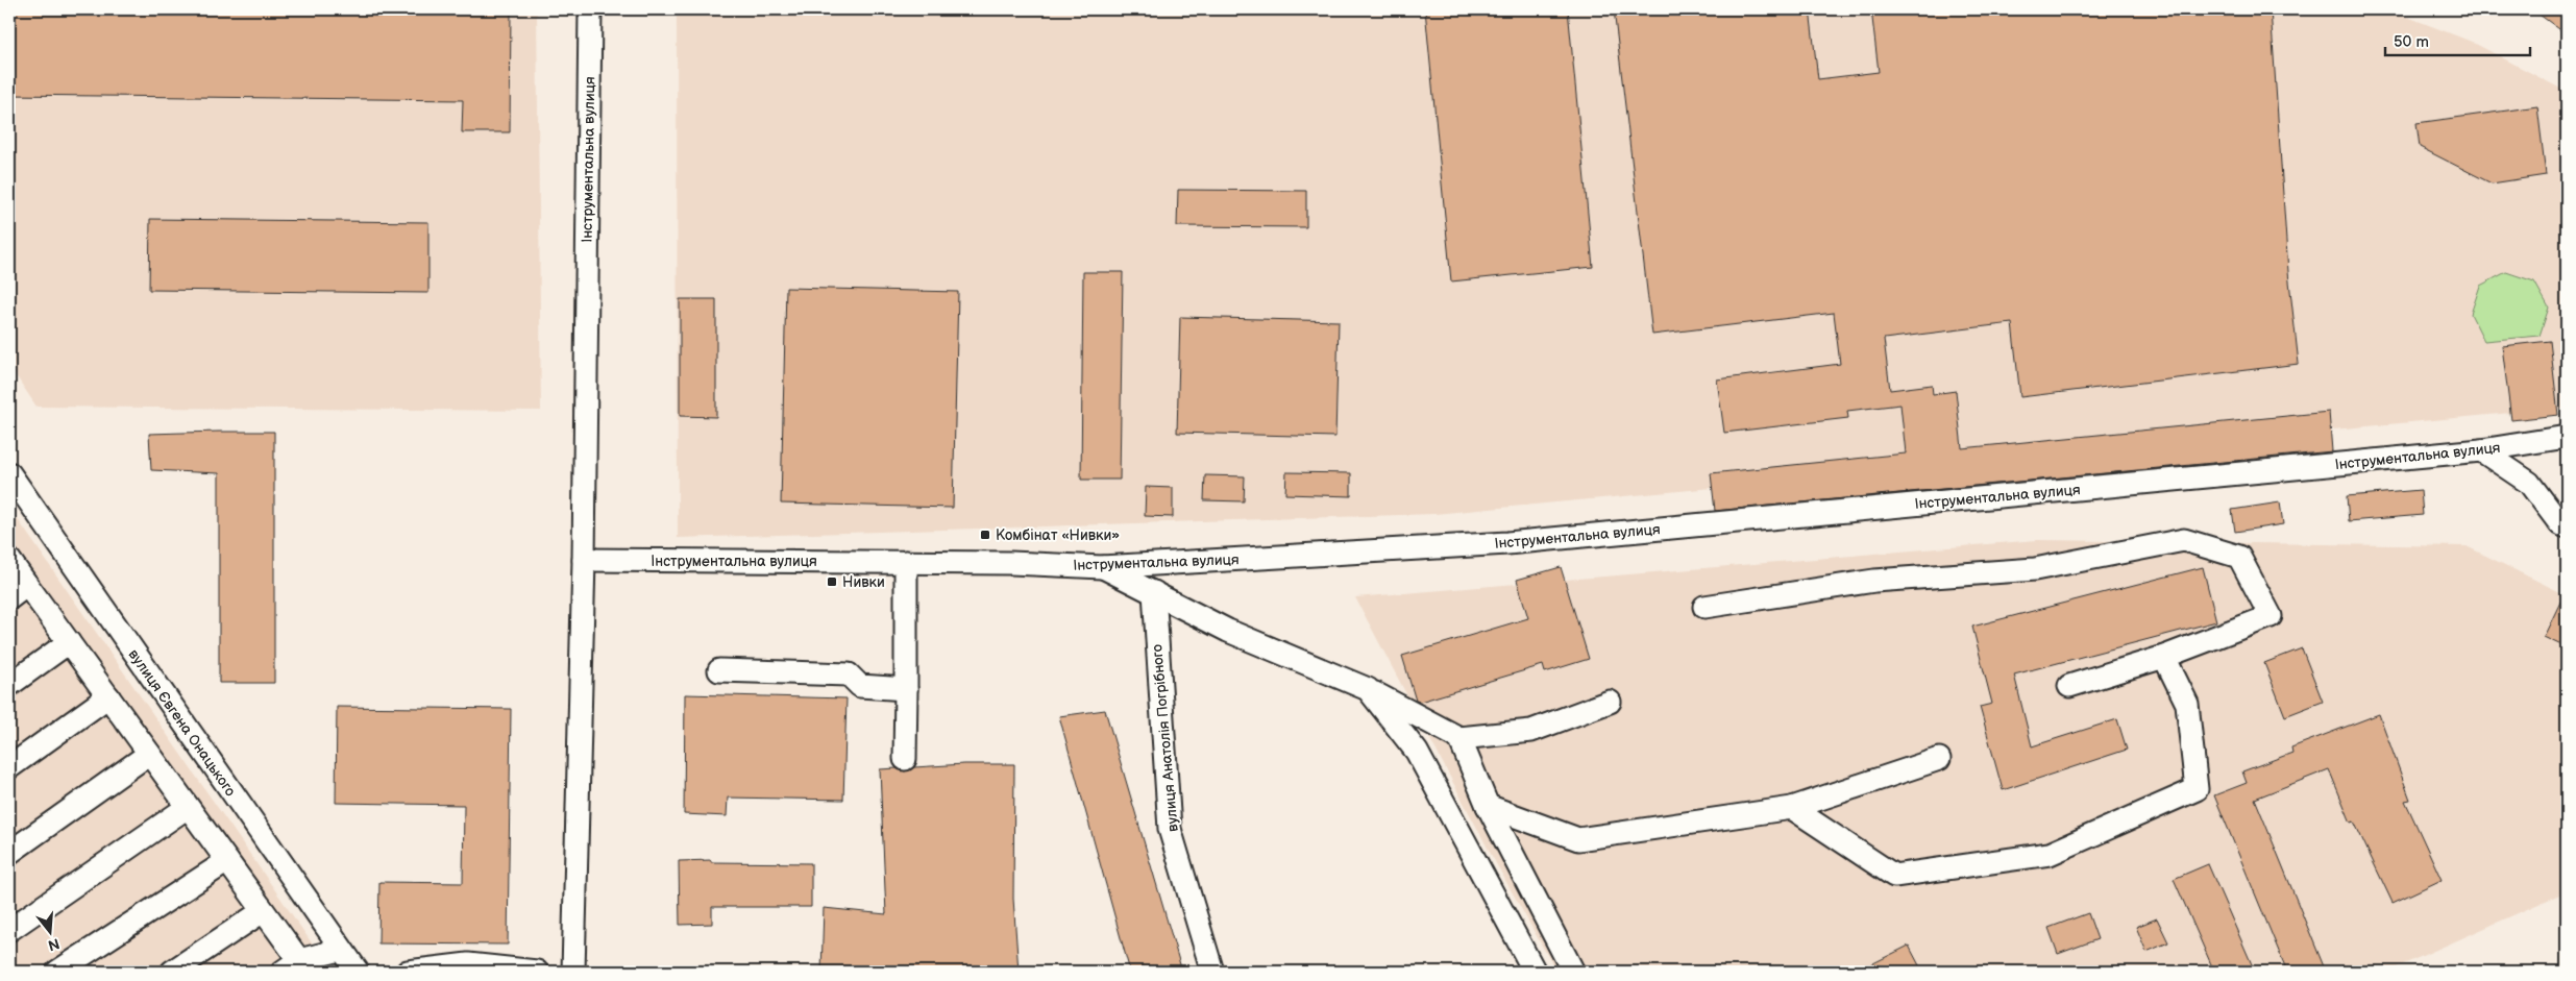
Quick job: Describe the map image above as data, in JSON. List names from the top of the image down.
{
  "streets": {
    "street": ["Інструментальна вулиця", "вулиця Євгена Онацького", "вулиця Анатолія Погрібного"]
  },
  "places": {
    "transit": ["Комбінат «Нивки»", "Нивки"]
  },
  "scale_bar": "50 m",
  "north": "bottom"
}
